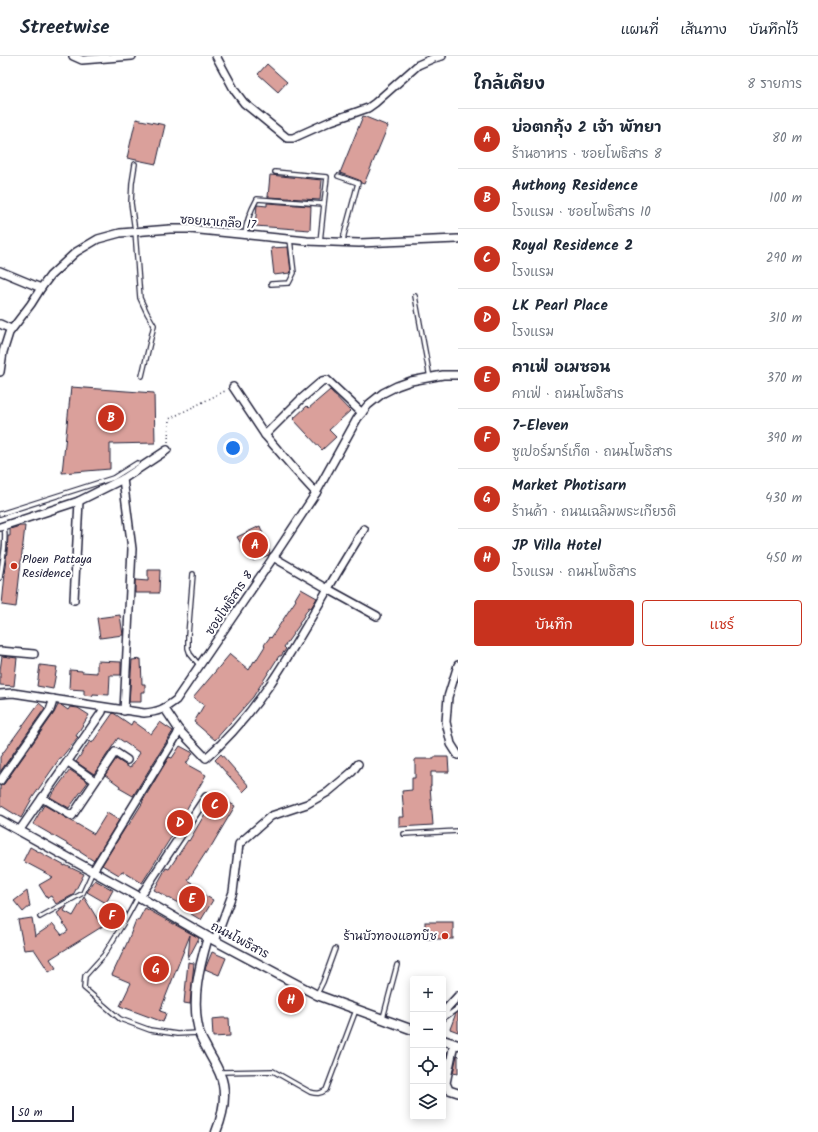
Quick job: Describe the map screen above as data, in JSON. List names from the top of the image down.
{
  "streets": {
    "street": ["ซอยนาเกลือ 17", "ซอยโพธิสาร 8", "ถนนโพธิสาร"]
  },
  "places": ["Ploen Pattaya Residence", "ร้านบัวทองแอทบีช"],
  "scale_bar": "50 m",
  "page": {
    "header": "Streetwise",
    "nav": ["แผนที่", "เส้นทาง", "บันทึกไว้"],
    "heading": ["ใกล้เคียง", "8 รายการ"],
    "list": [
      {
        "mark": "A",
        "name": "บ่อตกกุ้ง 2 เจ้า พัทยา",
        "note": "ร้านอาหาร · ซอยโพธิสาร 8",
        "value": "80 m"
      },
      {
        "mark": "B",
        "name": "Authong Residence",
        "note": "โรงแรม · ซอยโพธิสาร 10",
        "value": "100 m"
      },
      {
        "mark": "C",
        "name": "Royal Residence 2",
        "note": "โรงแรม",
        "value": "290 m"
      },
      {
        "mark": "D",
        "name": "LK Pearl Place",
        "note": "โรงแรม",
        "value": "310 m"
      },
      {
        "mark": "E",
        "name": "คาเฟ่ อเมซอน",
        "note": "คาเฟ่ · ถนนโพธิสาร",
        "value": "370 m"
      },
      {
        "mark": "F",
        "name": "7-Eleven",
        "note": "ซูเปอร์มาร์เก็ต · ถนนโพธิสาร",
        "value": "390 m"
      },
      {
        "mark": "G",
        "name": "Market Photisarn",
        "note": "ร้านค้า · ถนนเฉลิมพระเกียรติ",
        "value": "430 m"
      },
      {
        "mark": "H",
        "name": "JP Villa Hotel",
        "note": "โรงแรม · ถนนโพธิสาร",
        "value": "450 m"
      }
    ],
    "pins": [
      "B",
      "A",
      "C",
      "D",
      "E",
      "F",
      "G",
      "H"
    ],
    "buttons": ["บันทึก", "แชร์"],
    "map_buttons": ["+", "−"],
    "scale": "50 m"
  }
}
